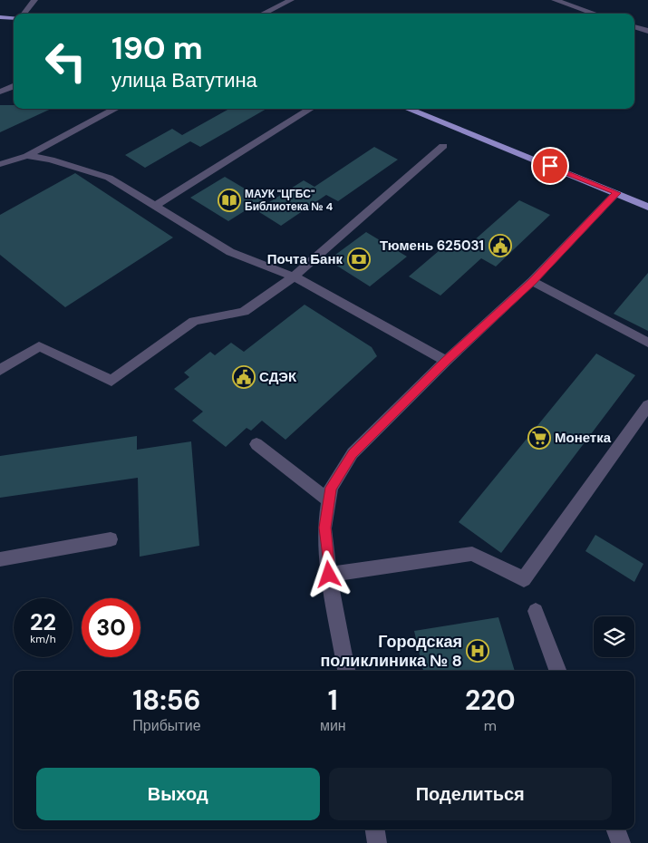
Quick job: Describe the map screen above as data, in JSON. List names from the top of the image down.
{
  "places": {
    "library": ["МАУК \"ЦГБС\" Библиотека № 4"],
    "public building": ["Тюмень 625031", "СДЭК"],
    "bank": ["Почта Банк"],
    "supermarket": ["Монетка"],
    "hospital": ["Городская поликлиника № 8"]
  },
  "page": {
    "turn": ["190 m", "улица Ватутина"],
    "speed": "22 km/h",
    "limit": "30",
    "eta": [
      "18:56",
      "Прибытие",
      "1",
      "мин",
      "220",
      "m"
    ],
    "buttons": ["Выход", "Поделиться"]
  }
}
